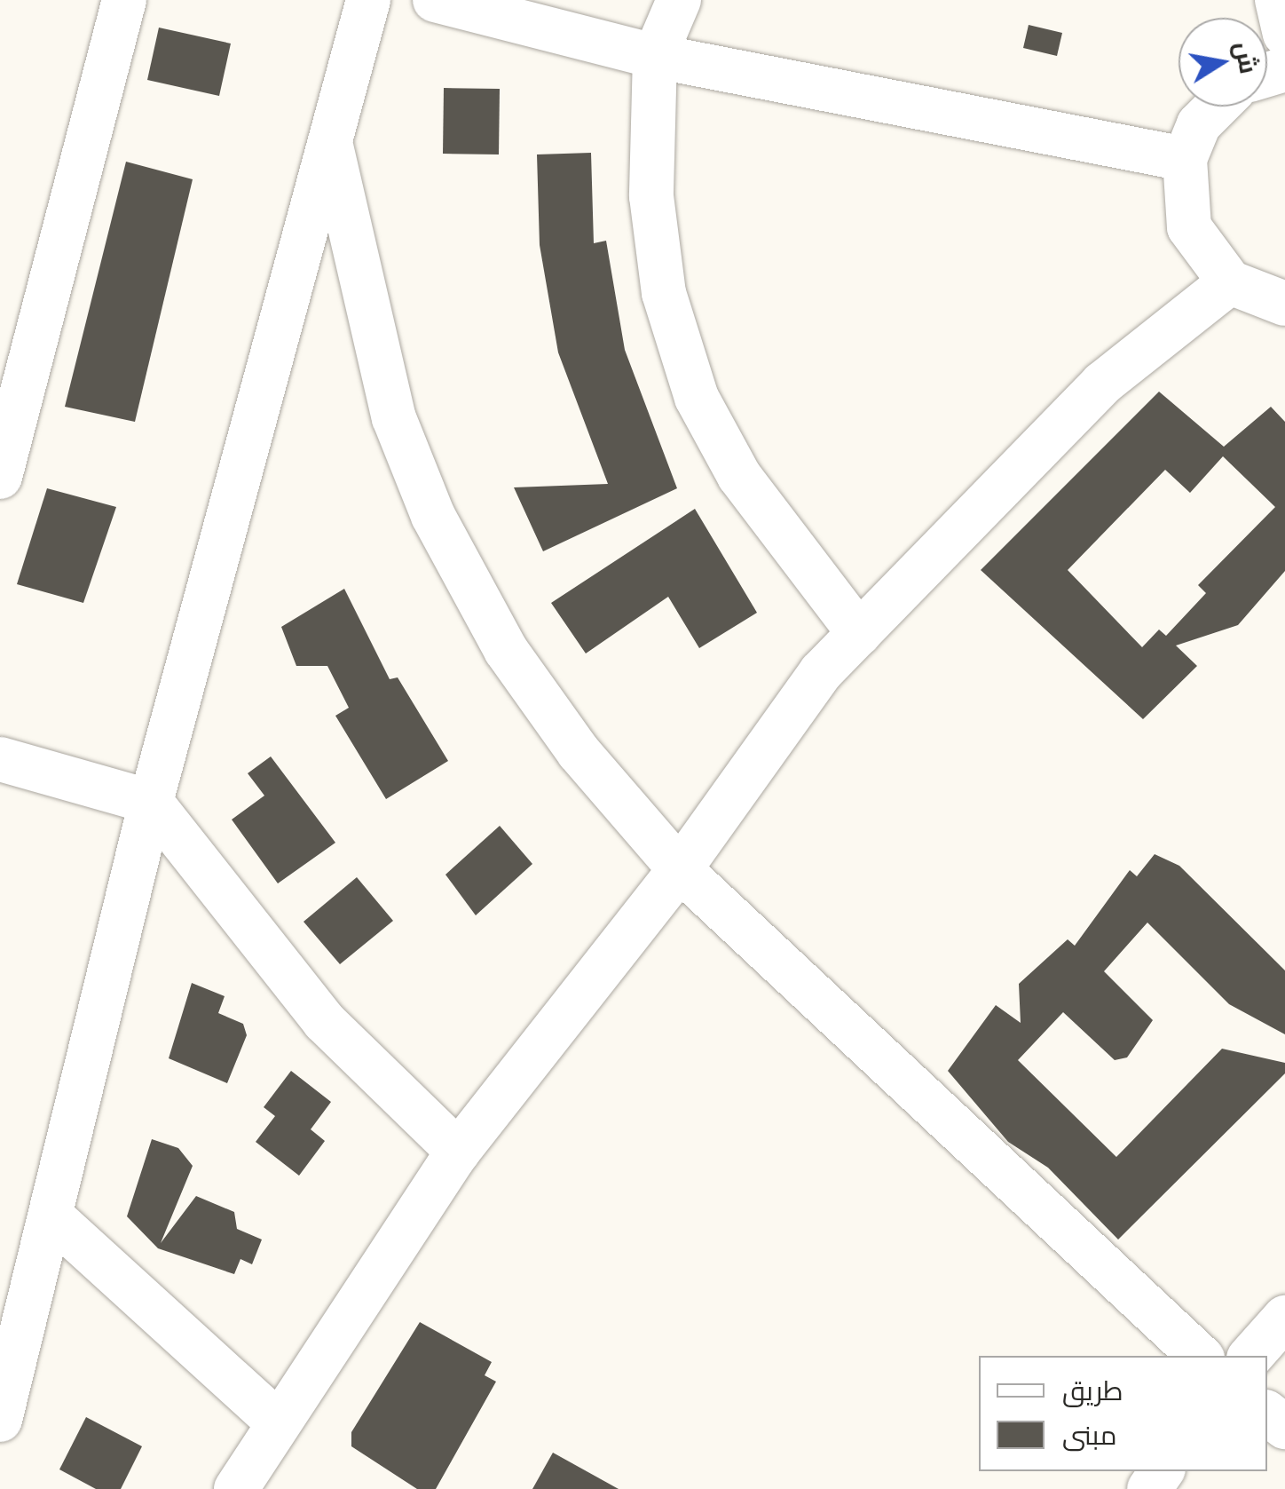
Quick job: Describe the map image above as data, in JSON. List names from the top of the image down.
{
  "legend": ["طريق", "مبنى"],
  "north": "right"
}
